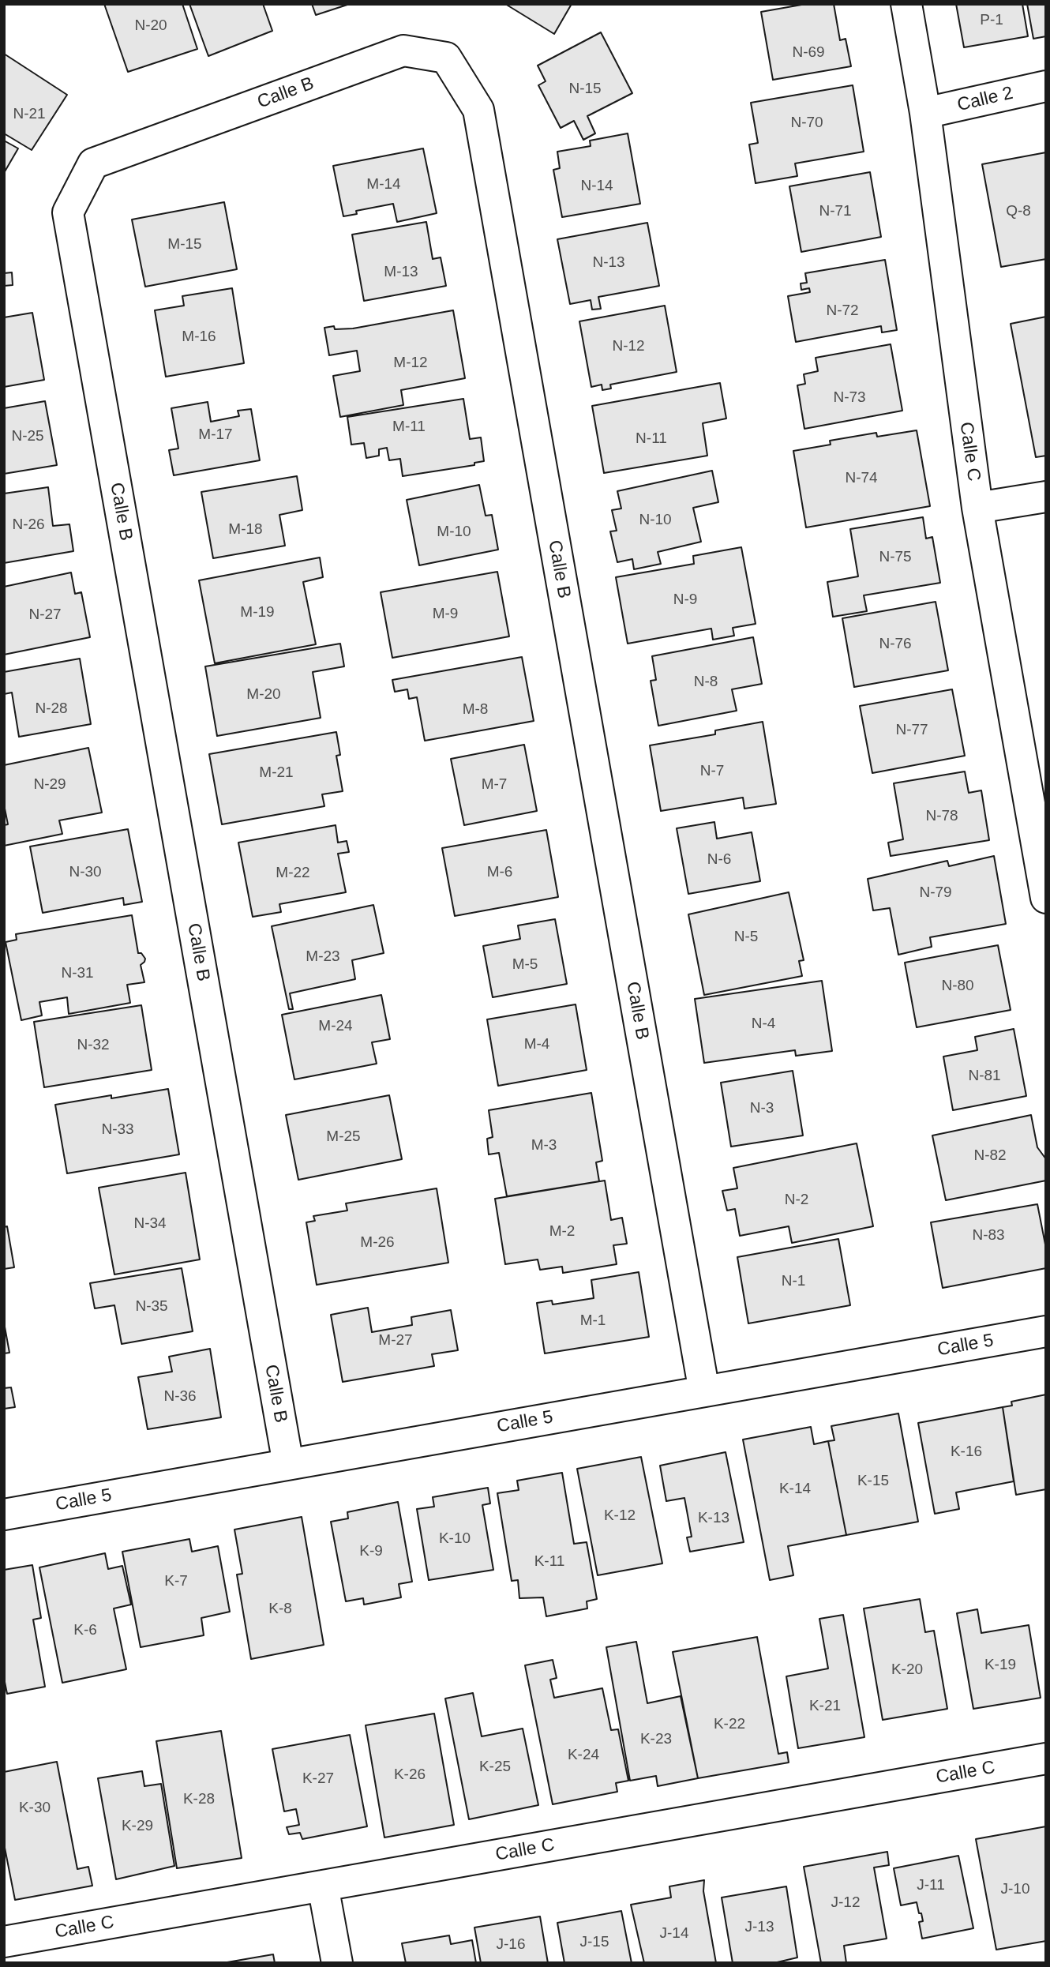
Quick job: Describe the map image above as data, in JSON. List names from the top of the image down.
{
  "streets": {
    "street": [
      "Calle B",
      "Calle 2",
      "Calle C",
      "Calle 5"
    ]
  },
  "crossings": [
    ["Calle B", "Calle 5"],
    ["Calle 2", "Calle C"]
  ],
  "house_numbers": [
    "P-1",
    "N-20",
    "N-69",
    "N-15",
    "N-21",
    "N-70",
    "M-14",
    "N-14",
    "N-71",
    "Q-8",
    "M-15",
    "N-13",
    "M-13",
    "N-72",
    "M-16",
    "N-12",
    "M-12",
    "N-73",
    "M-11",
    "M-17",
    "N-25",
    "N-11",
    "N-74",
    "N-10",
    "N-26",
    "M-18",
    "M-10",
    "N-75",
    "N-9",
    "M-19",
    "M-9",
    "N-27",
    "N-76",
    "N-8",
    "M-20",
    "N-28",
    "M-8",
    "N-77",
    "N-7",
    "M-21",
    "N-29",
    "M-7",
    "N-78",
    "N-6",
    "N-30",
    "M-6",
    "M-22",
    "N-79",
    "N-5",
    "M-23",
    "M-5",
    "N-31",
    "N-80",
    "N-4",
    "M-24",
    "M-4",
    "N-32",
    "N-81",
    "N-3",
    "N-33",
    "M-25",
    "M-3",
    "N-82",
    "N-2",
    "N-34",
    "M-2",
    "N-83",
    "M-26",
    "N-1",
    "N-35",
    "M-1",
    "M-27",
    "N-36",
    "K-16",
    "K-15",
    "K-14",
    "K-12",
    "K-13",
    "K-10",
    "K-9",
    "K-11",
    "K-7",
    "K-8",
    "K-6",
    "K-19",
    "K-20",
    "K-21",
    "K-22",
    "K-23",
    "K-24",
    "K-25",
    "K-26",
    "K-27",
    "K-28",
    "K-30",
    "K-29",
    "J-11",
    "J-10",
    "J-12",
    "J-13",
    "J-14",
    "J-15",
    "J-16"
  ]
}
